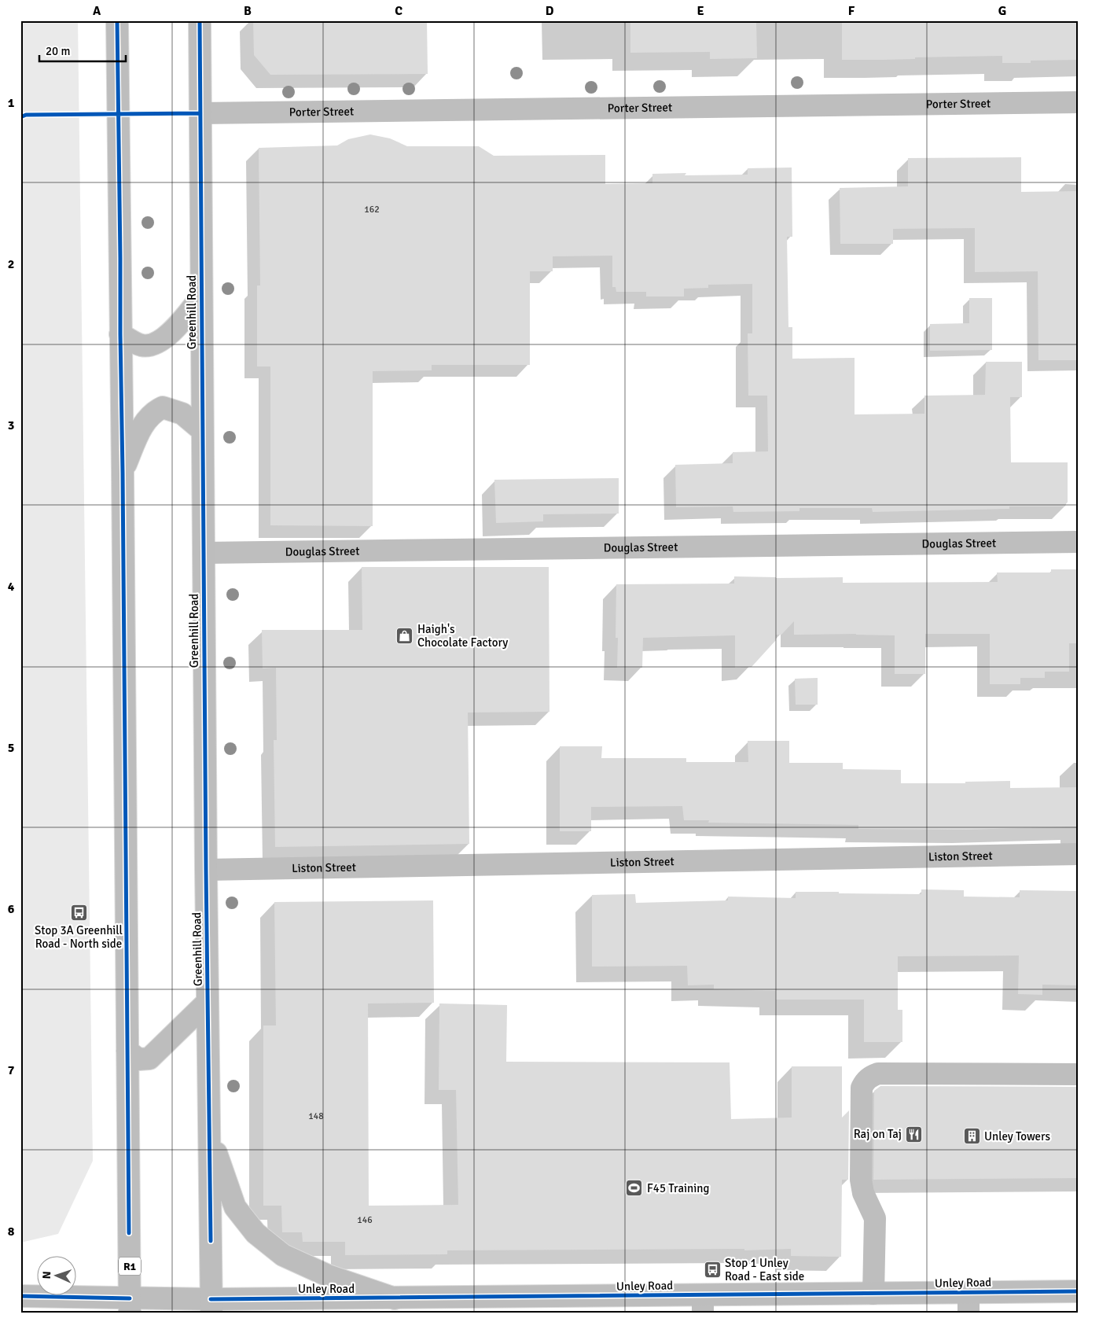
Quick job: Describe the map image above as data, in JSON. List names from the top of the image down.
{
  "streets": {
    "main road": ["Greenhill Road", "R1", "Unley Road"],
    "street": ["Porter Street", "Douglas Street", "Liston Street"]
  },
  "crossings": [
    ["Porter Street", "Greenhill Road"],
    ["Greenhill Road", "Douglas Street"],
    ["Greenhill Road", "Liston Street"],
    ["Greenhill Road", "Unley Road"],
    ["R1", "Unley Road"]
  ],
  "places": {
    "shop": ["Haigh's Chocolate Factory"],
    "bus stop": ["Stop 3A Greenhill Road - North side", "Stop 1 Unley Road - East side"],
    "restaurant": ["Raj on Taj"],
    "building": ["Unley Towers"],
    "sports": ["F45 Training"]
  },
  "house_numbers": ["162", "148", "146"],
  "scale_bar": "20 m",
  "north": "left",
  "grid": {
    "columns": [
      "A",
      "B",
      "C",
      "D",
      "E",
      "F",
      "G"
    ],
    "rows": [
      "1",
      "2",
      "3",
      "4",
      "5",
      "6",
      "7",
      "8"
    ]
  }
}
